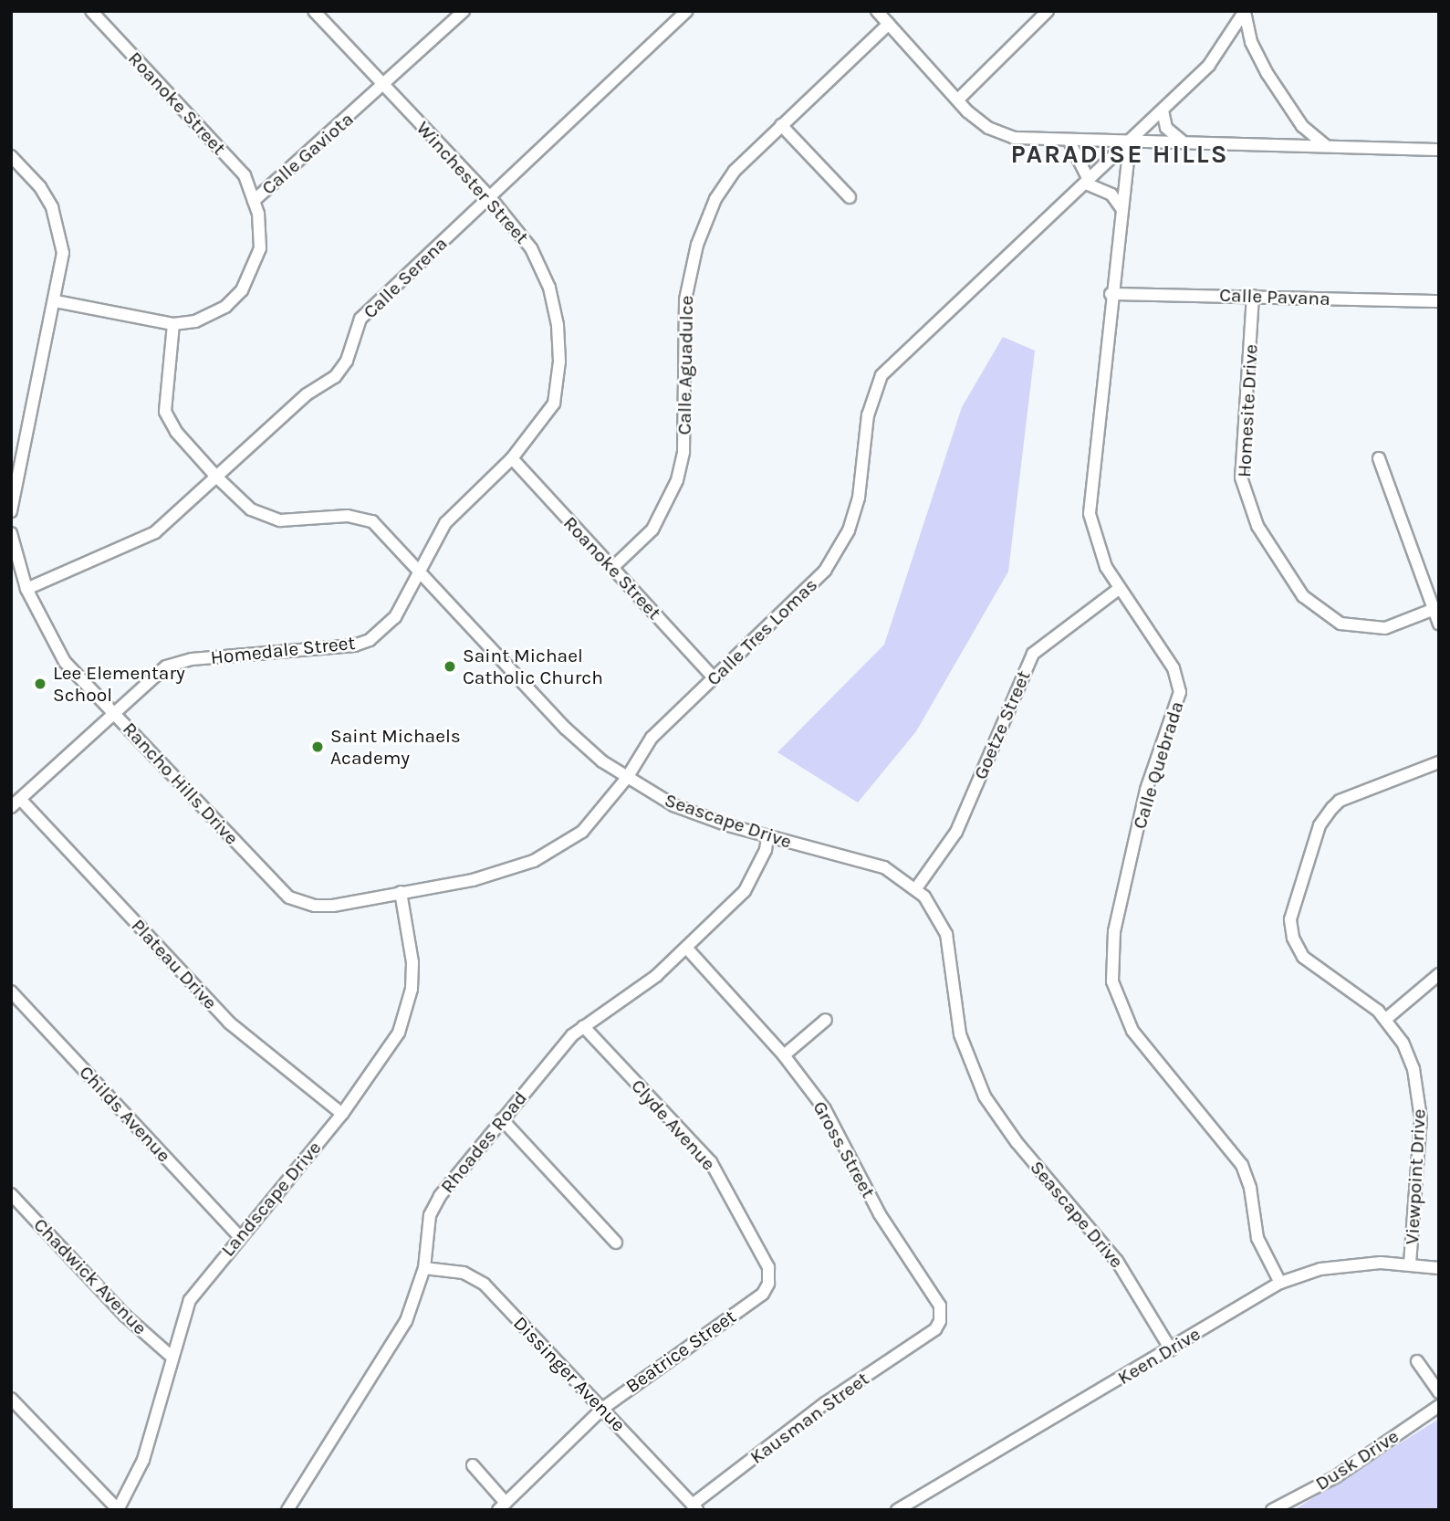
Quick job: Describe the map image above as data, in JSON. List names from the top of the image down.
{
  "streets": {
    "street": [
      "Roanoke Street",
      "Calle Gaviota",
      "Winchester Street",
      "Calle Serena",
      "Calle Pavana",
      "Calle Aguadulce",
      "Homesite Drive",
      "Calle Tres Lomas",
      "Homedale Street",
      "Goetze Street",
      "Calle Quebrada",
      "Rancho Hills Drive",
      "Seascape Drive",
      "Plateau Drive",
      "Childs Avenue",
      "Clyde Avenue",
      "Rhoades Road",
      "Gross Street",
      "Viewpoint Drive",
      "Landscape Drive",
      "Chadwick Avenue",
      "Beatrice Street",
      "Keen Drive",
      "Dissinger Avenue",
      "Kausman Street",
      "Dusk Drive"
    ]
  },
  "crossings": [
    ["Roanoke Street", "Calle Gaviota"],
    ["Roanoke Street", "Winchester Street"],
    ["Roanoke Street", "Calle Aguadulce"],
    ["Roanoke Street", "Calle Tres Lomas"],
    ["Calle Gaviota", "Winchester Street"],
    ["Calle Gaviota", "Seascape Drive"],
    ["Winchester Street", "Calle Serena"],
    ["Winchester Street", "Homedale Street"],
    ["Winchester Street", "Seascape Drive"],
    ["Calle Serena", "Rancho Hills Drive"],
    ["Calle Serena", "Seascape Drive"],
    ["Calle Pavana", "Homesite Drive"],
    ["Calle Pavana", "Calle Quebrada"],
    ["Calle Tres Lomas", "Calle Quebrada"],
    ["Calle Tres Lomas", "Rancho Hills Drive"],
    ["Calle Tres Lomas", "Seascape Drive"],
    ["Calle Tres Lomas", "Landscape Drive"],
    ["Homedale Street", "Rancho Hills Drive"],
    ["Homedale Street", "Seascape Drive"],
    ["Homedale Street", "Plateau Drive"],
    ["Goetze Street", "Calle Quebrada"],
    ["Goetze Street", "Seascape Drive"],
    ["Calle Quebrada", "Keen Drive"],
    ["Rancho Hills Drive", "Landscape Drive"],
    ["Seascape Drive", "Rhoades Road"],
    ["Seascape Drive", "Keen Drive"],
    ["Plateau Drive", "Landscape Drive"],
    ["Childs Avenue", "Landscape Drive"],
    ["Clyde Avenue", "Rhoades Road"],
    ["Clyde Avenue", "Beatrice Street"],
    ["Rhoades Road", "Gross Street"],
    ["Rhoades Road", "Dissinger Avenue"],
    ["Gross Street", "Kausman Street"],
    ["Viewpoint Drive", "Keen Drive"],
    ["Landscape Drive", "Chadwick Avenue"],
    ["Beatrice Street", "Dissinger Avenue"],
    ["Dissinger Avenue", "Kausman Street"]
  ],
  "districts": ["PARADISE HILLS"],
  "places": ["Saint Michael Catholic Church", "Lee Elementary School", "Saint Michaels Academy"]
}
